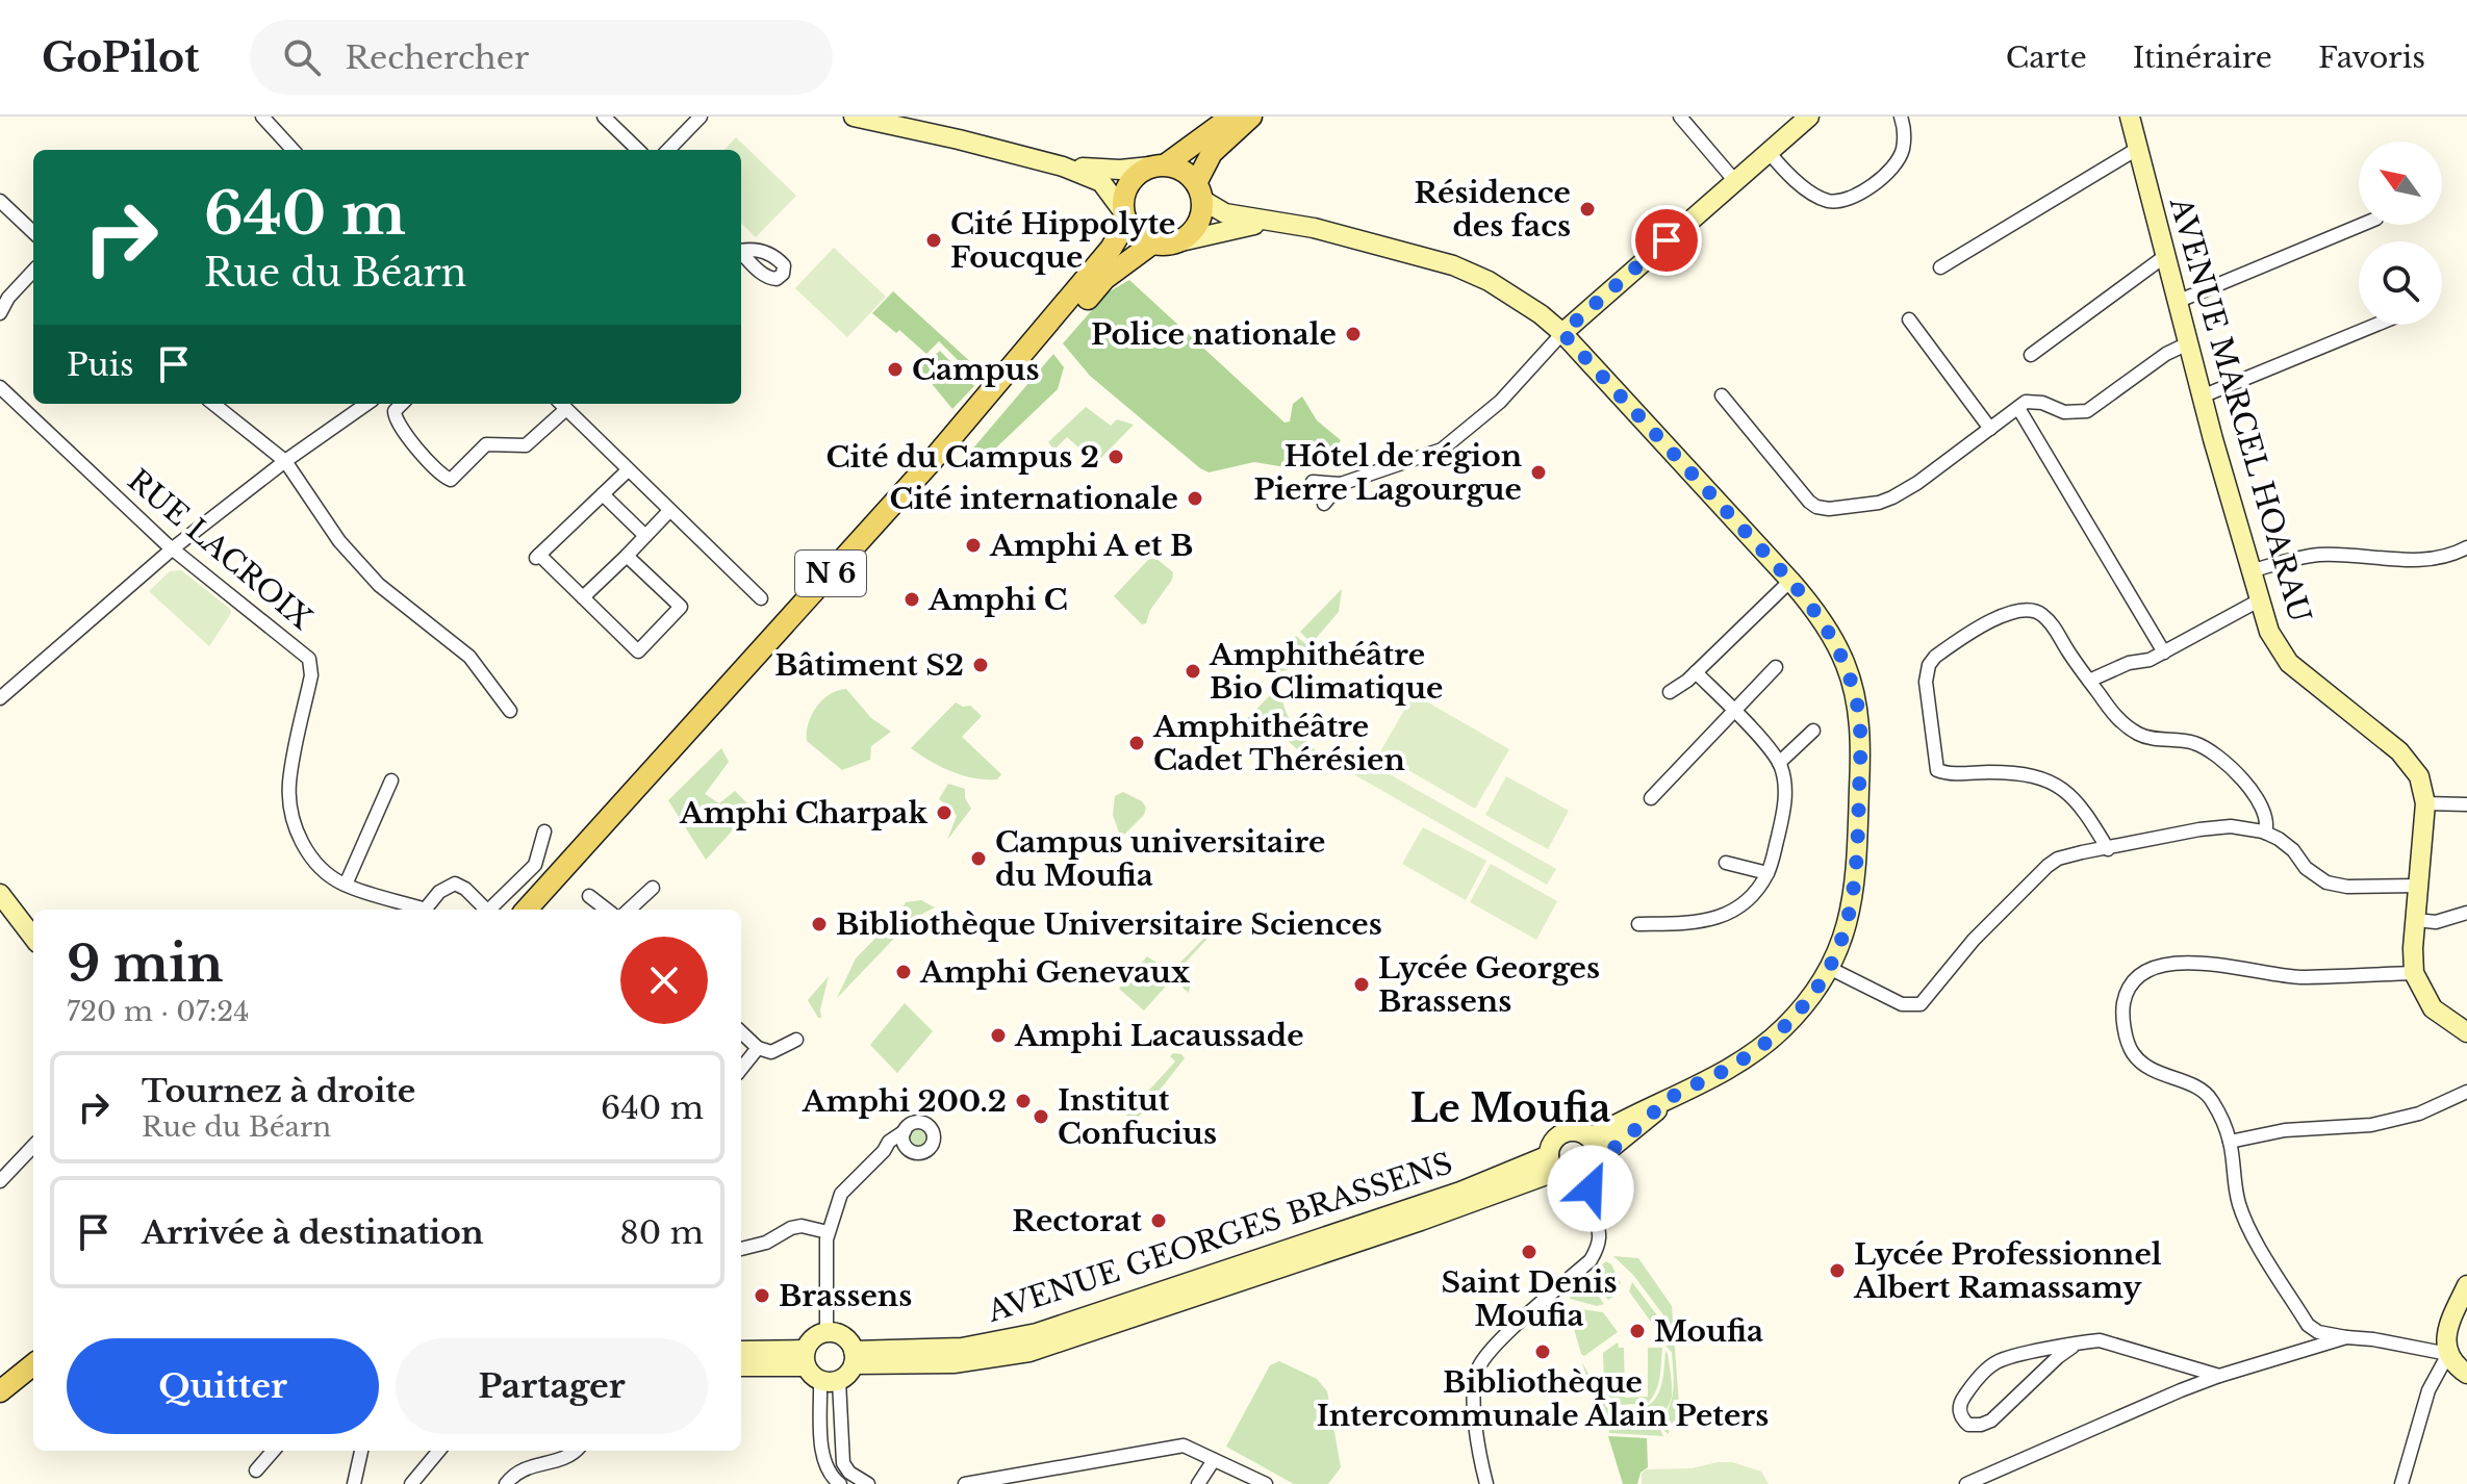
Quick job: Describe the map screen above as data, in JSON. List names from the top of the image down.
{
  "streets": {
    "main road": ["N 6"],
    "street": ["AVENUE MARCEL HOARAU", "RUE LACROIX", "AVENUE GEORGES BRASSENS"]
  },
  "districts": ["Le Moufia"],
  "places": [
    "Résidence des facs",
    "Cité Hippolyte Foucque",
    "Police nationale",
    "Campus",
    "Cité du Campus 2",
    "Hôtel de région Pierre Lagourgue",
    "Cité internationale",
    "Amphi A et B",
    "Amphi C",
    "Bâtiment S2",
    "Amphithéâtre Bio Climatique",
    "Amphithéâtre Cadet Thérésien",
    "Amphi Charpak",
    "Campus universitaire du Moufia",
    "Bibliothèque Universitaire Sciences",
    "Amphi Genevaux",
    "Lycée Georges Brassens",
    "Amphi Lacaussade",
    "Amphi 200.2",
    "Institut Confucius",
    "Rectorat",
    "Saint Denis Moufia",
    "Lycée Professionnel Albert Ramassamy",
    "Brassens",
    "Moufia",
    "Bibliothèque Intercommunale Alain Peters"
  ],
  "north": "top left",
  "page": {
    "header": "GoPilot",
    "search": "Rechercher",
    "nav": ["Carte", "Itinéraire", "Favoris"],
    "turn": ["640 m", "Rue du Béarn"],
    "then": "Puis",
    "heading": ["9 min", "720 m · 07:24"],
    "list": [
      {
        "name": "Tournez à droite",
        "note": "Rue du Béarn",
        "value": "640 m"
      },
      {
        "name": "Arrivée à destination",
        "value": "80 m"
      }
    ],
    "buttons": ["Quitter", "Partager"]
  }
}
